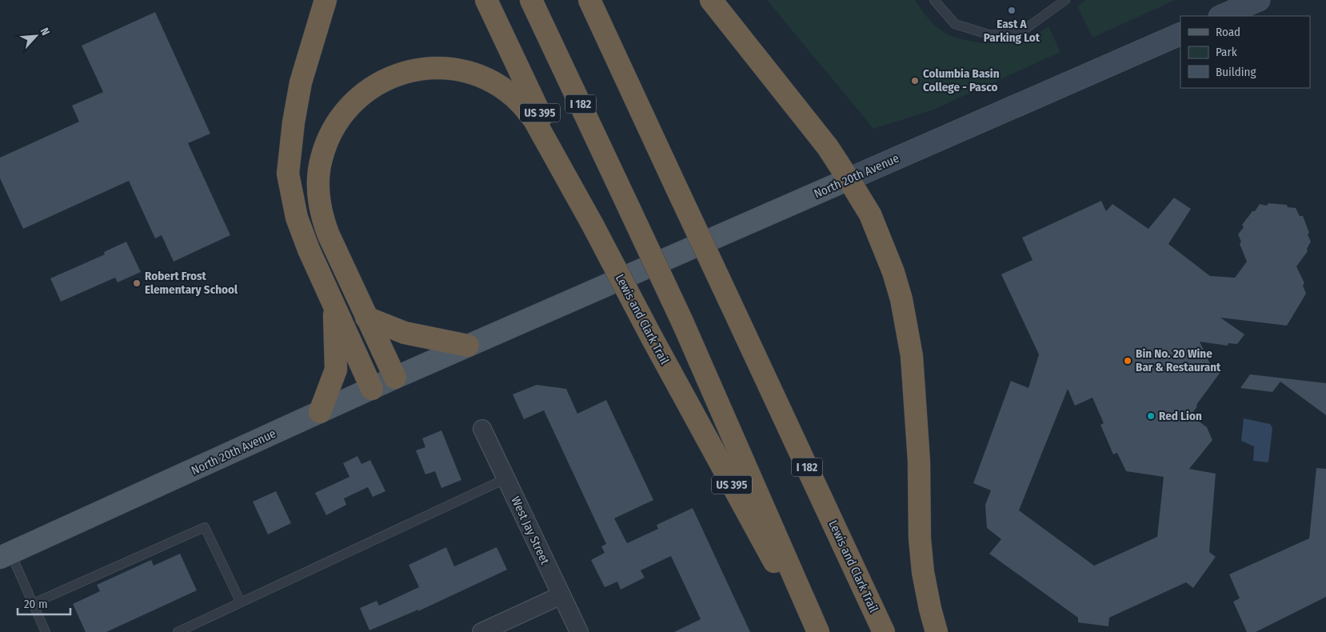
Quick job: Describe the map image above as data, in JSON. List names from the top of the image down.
{
  "streets": {
    "highway": ["I 182", "US 395", "Lewis and Clark Trail"],
    "main road": ["North 20th Avenue"],
    "street": ["West Jay Street"]
  },
  "places": [
    "East A Parking Lot",
    "Columbia Basin College - Pasco",
    "Robert Frost Elementary School",
    "Bin No. 20 Wine Bar & Restaurant",
    "Red Lion"
  ],
  "legend": ["Road", "Park", "Building"],
  "scale_bar": "20 m",
  "north": "top right"
}
